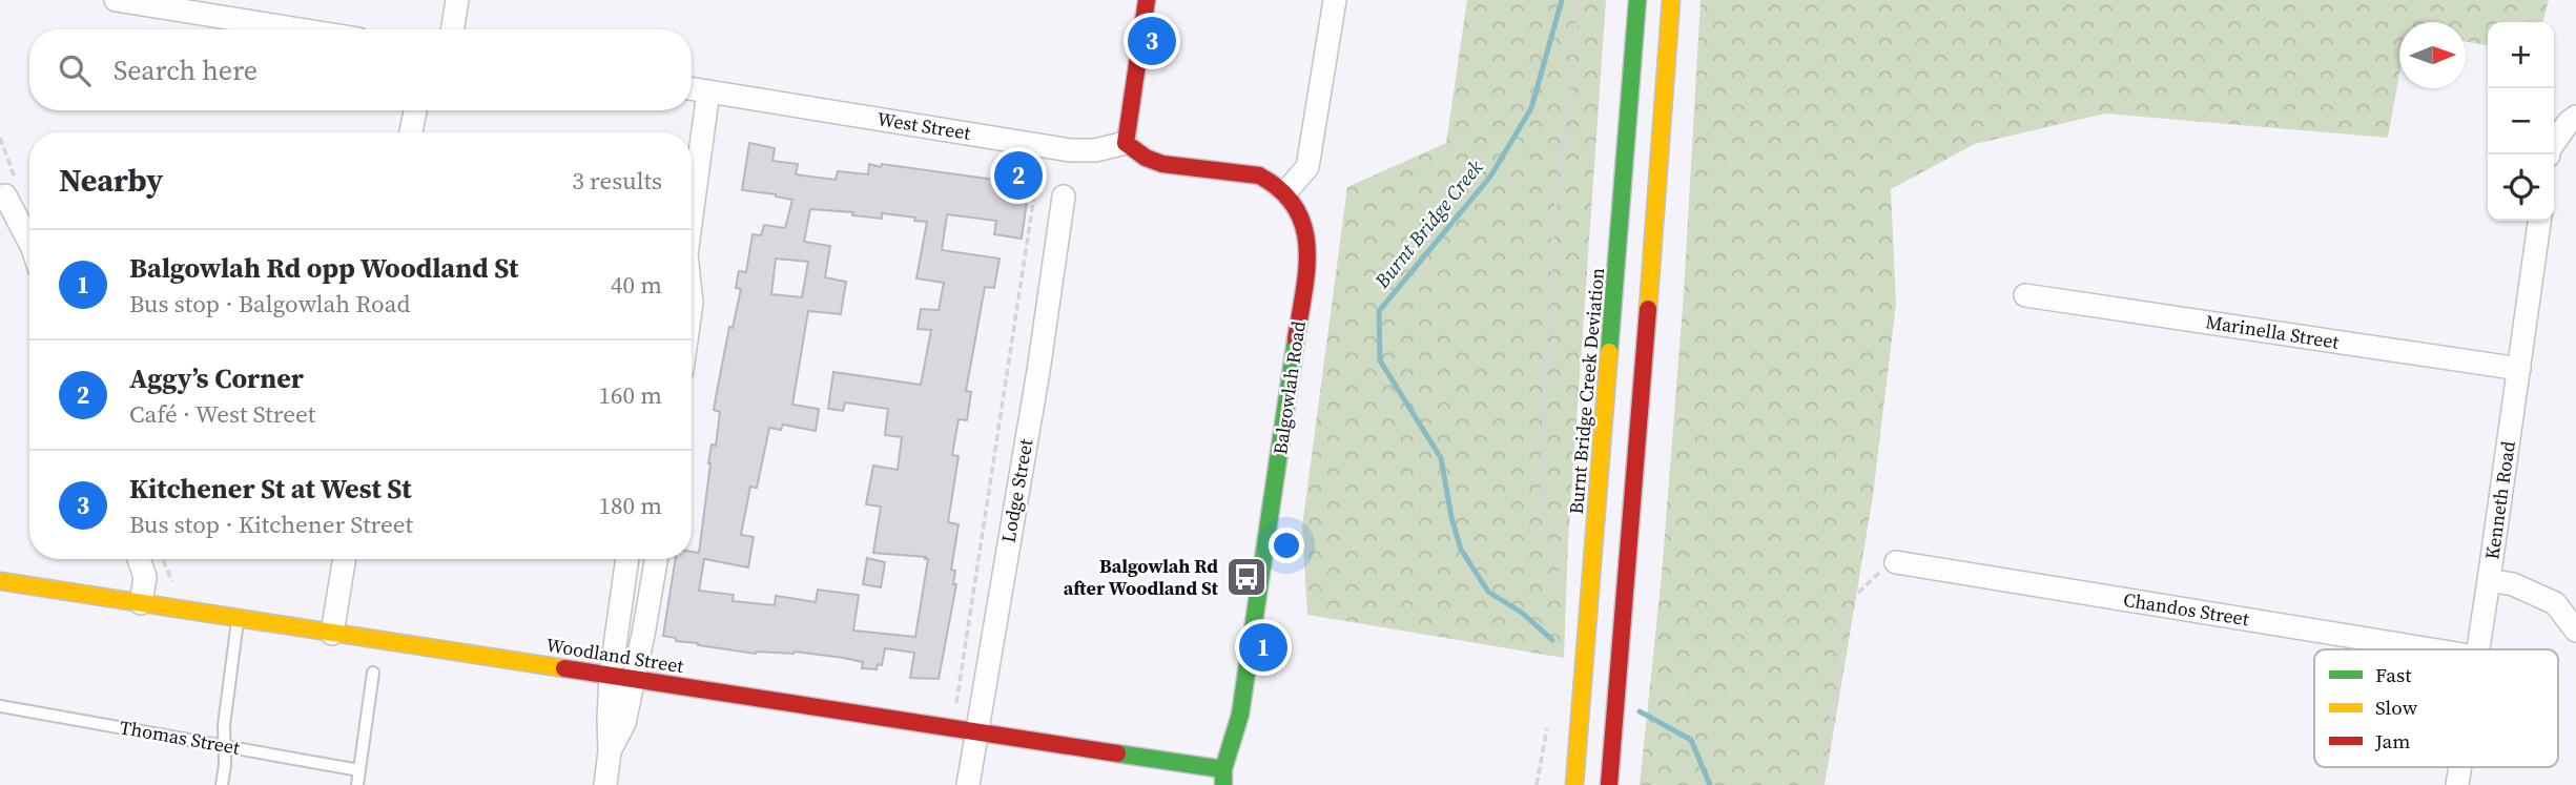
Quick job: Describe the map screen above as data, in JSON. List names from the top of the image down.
{
  "streets": {
    "main road": ["Balgowlah Road", "Burnt Bridge Creek Deviation", "Woodland Street"],
    "street": [
      "West Street",
      "Marinella Street",
      "Lodge Street",
      "Kenneth Road",
      "Chandos Street"
    ],
    "lane": ["Thomas Street"]
  },
  "crossings": [
    ["Marinella Street", "Kenneth Road"],
    ["Balgowlah Road", "Woodland Street"],
    ["Lodge Street", "Woodland Street"]
  ],
  "water": ["Burnt Bridge Creek"],
  "places": {
    "bus stop": ["Balgowlah Rd after Woodland St"]
  },
  "legend": ["Fast", "Slow", "Jam"],
  "north": "right",
  "page": {
    "pins": ["3", "2", "1"],
    "map_buttons": ["+", "−"],
    "search": "Search here",
    "heading": ["Nearby", "3 results"],
    "list": [
      {
        "mark": "1",
        "name": "Balgowlah Rd opp Woodland St",
        "note": "Bus stop · Balgowlah Road",
        "value": "40 m"
      },
      {
        "mark": "2",
        "name": "Aggy’s Corner",
        "note": "Café · West Street",
        "value": "160 m"
      },
      {
        "mark": "3",
        "name": "Kitchener St at West St",
        "note": "Bus stop · Kitchener Street",
        "value": "180 m"
      }
    ]
  }
}
